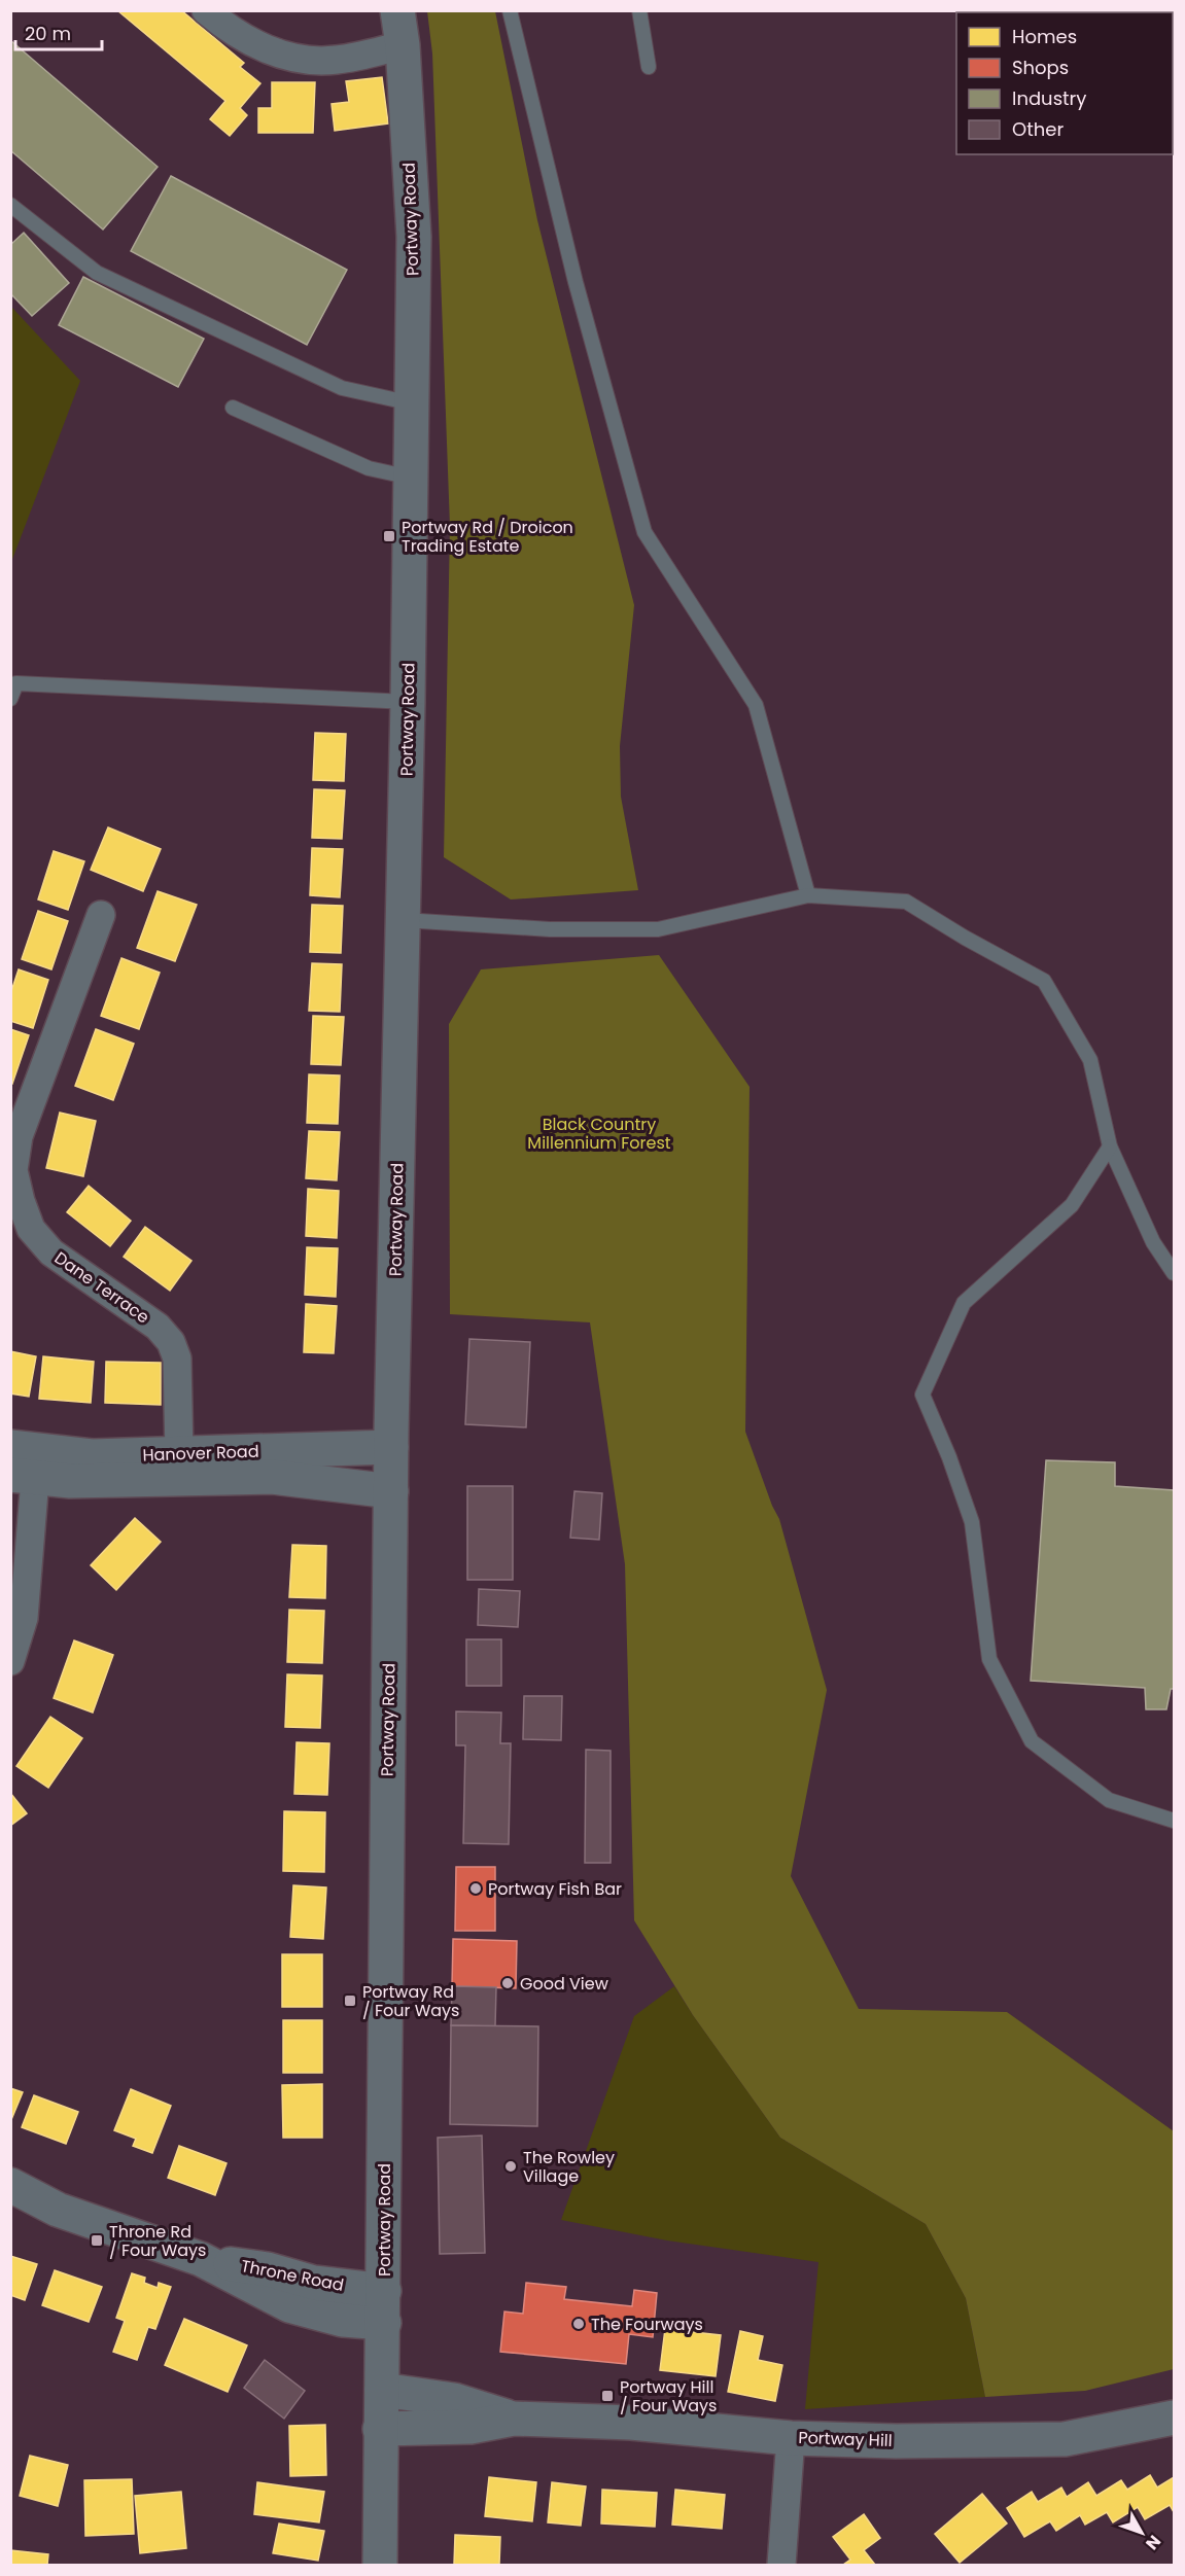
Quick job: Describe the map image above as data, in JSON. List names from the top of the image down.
{
  "streets": {
    "street": [
      "Portway Road",
      "Dane Terrace",
      "Hanover Road",
      "Throne Road",
      "Portway Hill"
    ]
  },
  "crossings": [
    ["Portway Road", "Hanover Road"],
    ["Portway Road", "Throne Road"],
    ["Portway Road", "Portway Hill"],
    ["Dane Terrace", "Hanover Road"]
  ],
  "parks": ["Black Country Millennium Forest"],
  "places": {
    "transit": [
      "Portway Rd / Droicon Trading Estate",
      "Portway Rd / Four Ways",
      "Throne Rd / Four Ways",
      "Portway Hill / Four Ways"
    ],
    "other": [
      "Portway Fish Bar",
      "Good View",
      "The Rowley Village",
      "The Fourways"
    ]
  },
  "legend": [
    "Homes",
    "Shops",
    "Industry",
    "Other"
  ],
  "scale_bar": "20 m",
  "north": "bottom right"
}
